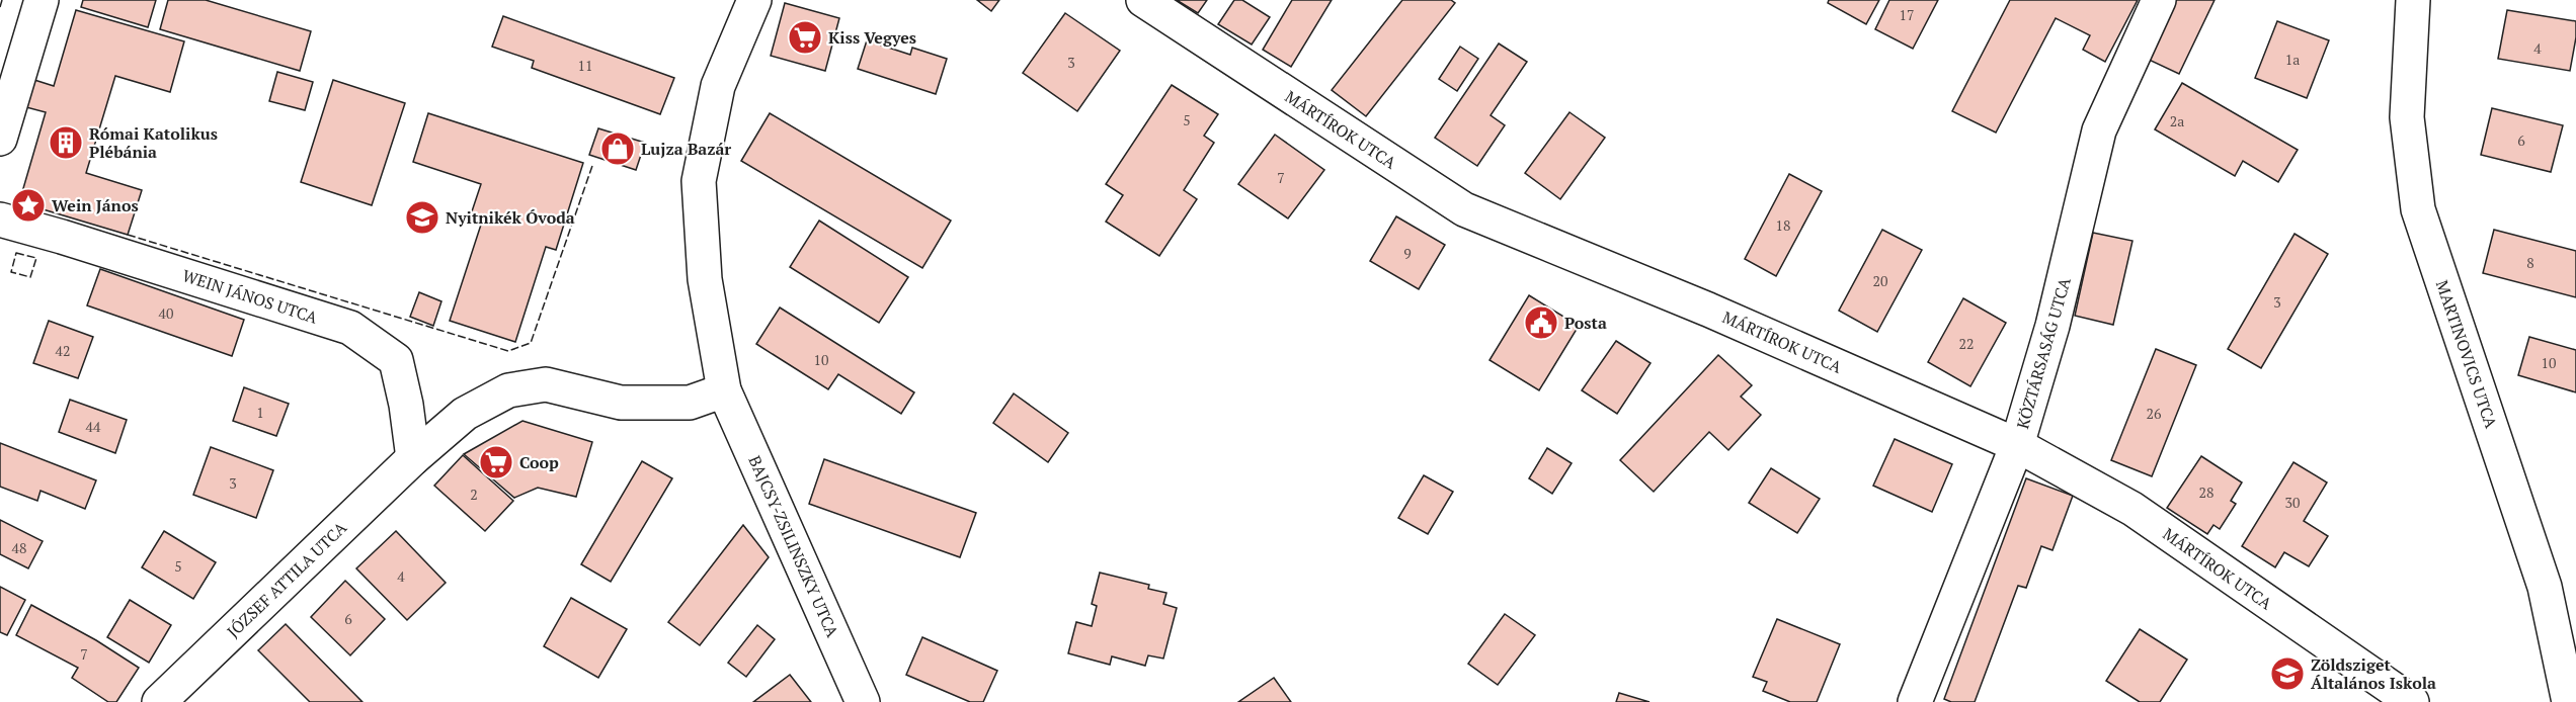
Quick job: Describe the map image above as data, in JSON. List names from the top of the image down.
{
  "streets": {
    "street": [
      "MÁRTÍROK UTCA",
      "WEIN JÁNOS UTCA",
      "KÖZTÁRSASÁG UTCA",
      "MARTINOVICS UTCA",
      "BAJCSY-ZSILINSZKY UTCA",
      "JÓZSEF ATTILA UTCA"
    ]
  },
  "crossings": [
    ["MÁRTÍROK UTCA", "KÖZTÁRSASÁG UTCA"],
    ["WEIN JÁNOS UTCA", "JÓZSEF ATTILA UTCA"],
    ["BAJCSY-ZSILINSZKY UTCA", "JÓZSEF ATTILA UTCA"]
  ],
  "places": {
    "supermarket": ["Kiss Vegyes", "Coop"],
    "building": ["Római Katolikus Plébánia"],
    "shop": ["Lujza Bazár"],
    "place": ["Wein János"],
    "school or university": ["Nyitnikék Óvoda", "Zöldsziget Általános Iskola"],
    "public building": ["Posta"]
  },
  "house_numbers": [
    "17",
    "4",
    "1a",
    "3",
    "11",
    "5",
    "2a",
    "6",
    "7",
    "18",
    "9",
    "8",
    "20",
    "3",
    "40",
    "22",
    "42",
    "10",
    "10",
    "1",
    "26",
    "44",
    "3",
    "28",
    "2",
    "30",
    "48",
    "5",
    "4",
    "6",
    "7"
  ]
}
